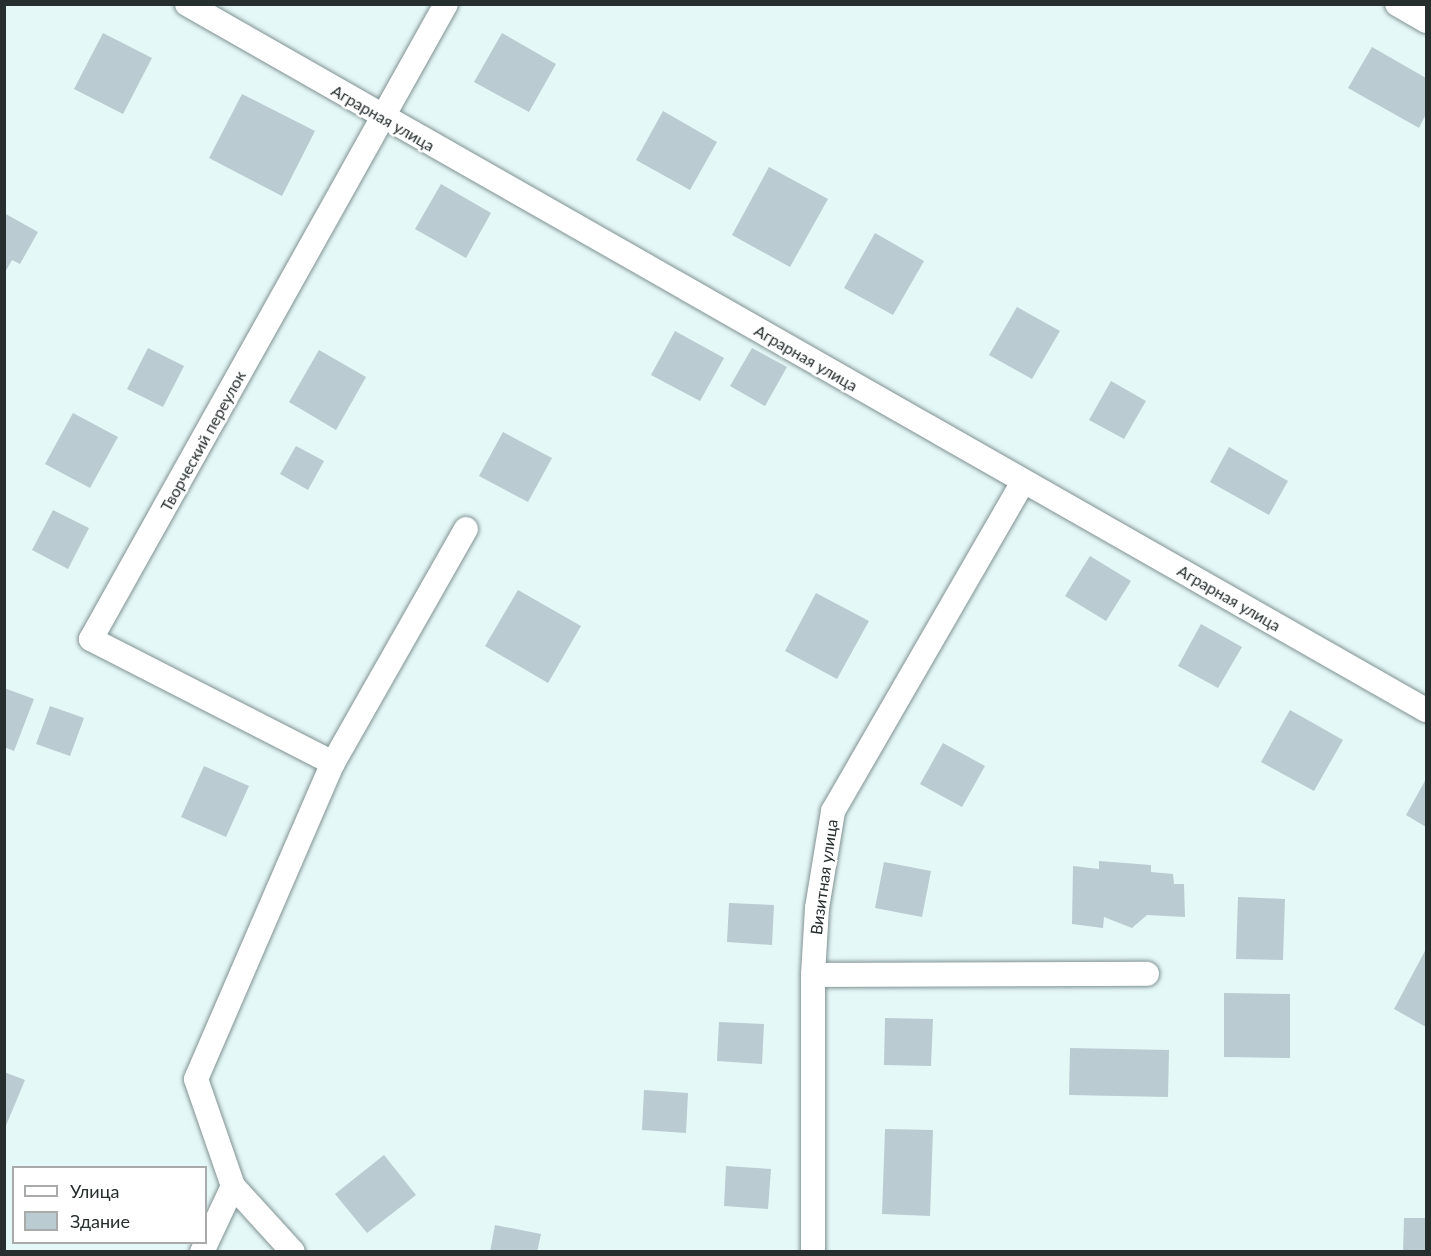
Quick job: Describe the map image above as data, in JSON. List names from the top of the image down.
{
  "streets": {
    "street": ["Аграрная улица", "Творческий переулок", "Визитная улица"]
  },
  "crossings": [
    ["Аграрная улица", "Творческий переулок"],
    ["Аграрная улица", "Визитная улица"]
  ],
  "legend": ["Улица", "Здание"]
}
